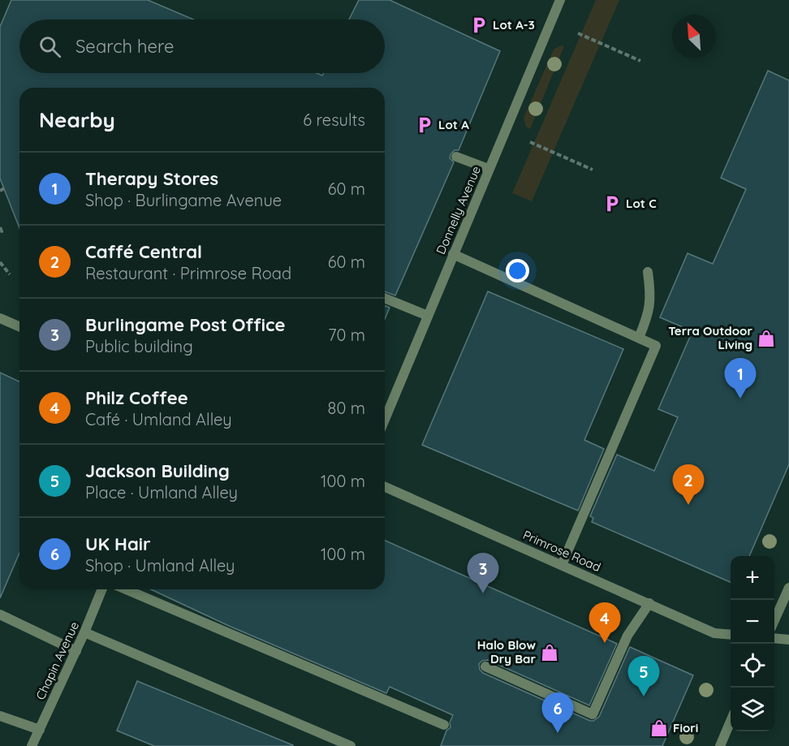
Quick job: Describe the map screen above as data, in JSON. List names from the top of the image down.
{
  "streets": {
    "street": ["Donnelly Avenue", "Primrose Road", "Chapin Avenue"]
  },
  "places": {
    "parking": ["Lot A-3", "Lot A", "Lot C"],
    "shop": ["Terra Outdoor Living", "Halo Blow Dry Bar", "Fiori"]
  },
  "north": "top left",
  "page": {
    "search": "Search here",
    "heading": ["Nearby", "6 results"],
    "list": [
      {
        "mark": "1",
        "name": "Therapy Stores",
        "note": "Shop · Burlingame Avenue",
        "value": "60 m"
      },
      {
        "mark": "2",
        "name": "Caffé Central",
        "note": "Restaurant · Primrose Road",
        "value": "60 m"
      },
      {
        "mark": "3",
        "name": "Burlingame Post Office",
        "note": "Public building",
        "value": "70 m"
      },
      {
        "mark": "4",
        "name": "Philz Coffee",
        "note": "Café · Umland Alley",
        "value": "80 m"
      },
      {
        "mark": "5",
        "name": "Jackson Building",
        "note": "Place · Umland Alley",
        "value": "100 m"
      },
      {
        "mark": "6",
        "name": "UK Hair",
        "note": "Shop · Umland Alley",
        "value": "100 m"
      }
    ],
    "pins": [
      "1",
      "2",
      "3",
      "4",
      "5",
      "6"
    ],
    "map_buttons": ["+", "−"]
  }
}
